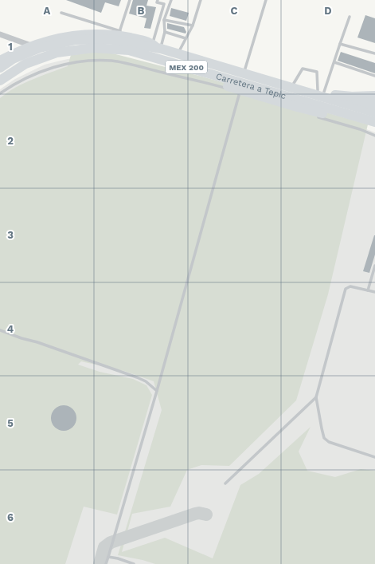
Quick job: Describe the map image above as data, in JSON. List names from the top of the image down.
{
  "streets": {
    "highway": ["MEX 200", "Carretera a Tepic"]
  },
  "grid": {
    "columns": [
      "A",
      "B",
      "C",
      "D"
    ],
    "rows": [
      "1",
      "2",
      "3",
      "4",
      "5",
      "6"
    ]
  }
}
